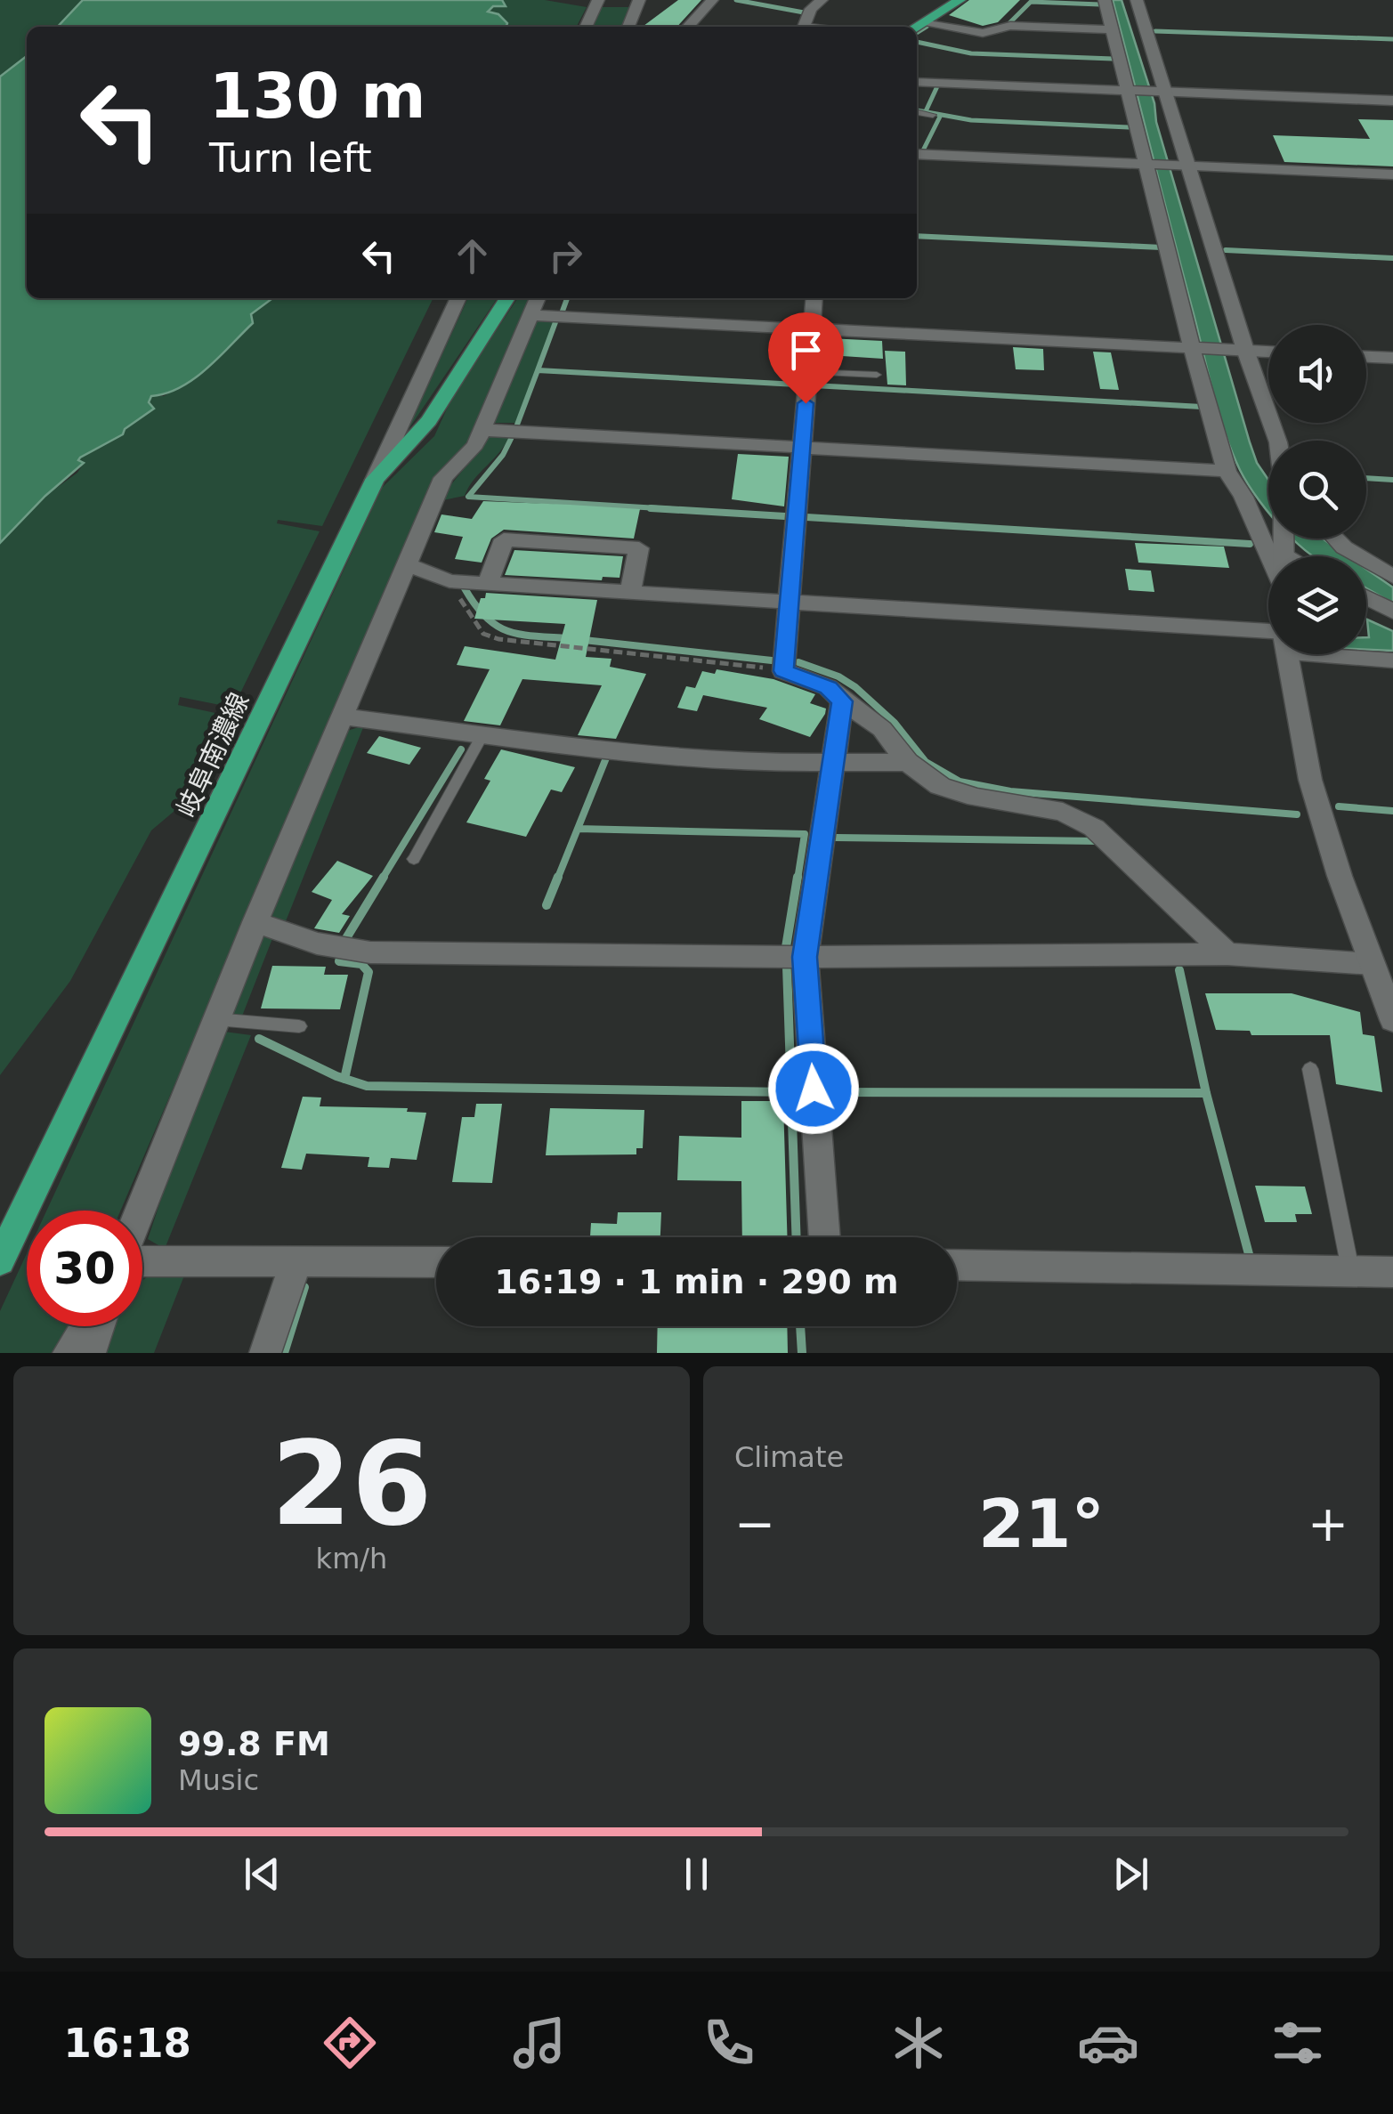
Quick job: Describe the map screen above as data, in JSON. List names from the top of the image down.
{
  "streets": {
    "main road": ["岐阜南濃線"]
  },
  "page": {
    "turn": ["130 m", "Turn left"],
    "limit": "30",
    "trip": "16:19 · 1 min · 290 m",
    "tile": [
      ["26", "km/h"],
      "Climate"
    ],
    "heat": ["−", "21°", "+"],
    "song": ["99.8 FM", "Music"],
    "tabs": "16:18"
  }
}
